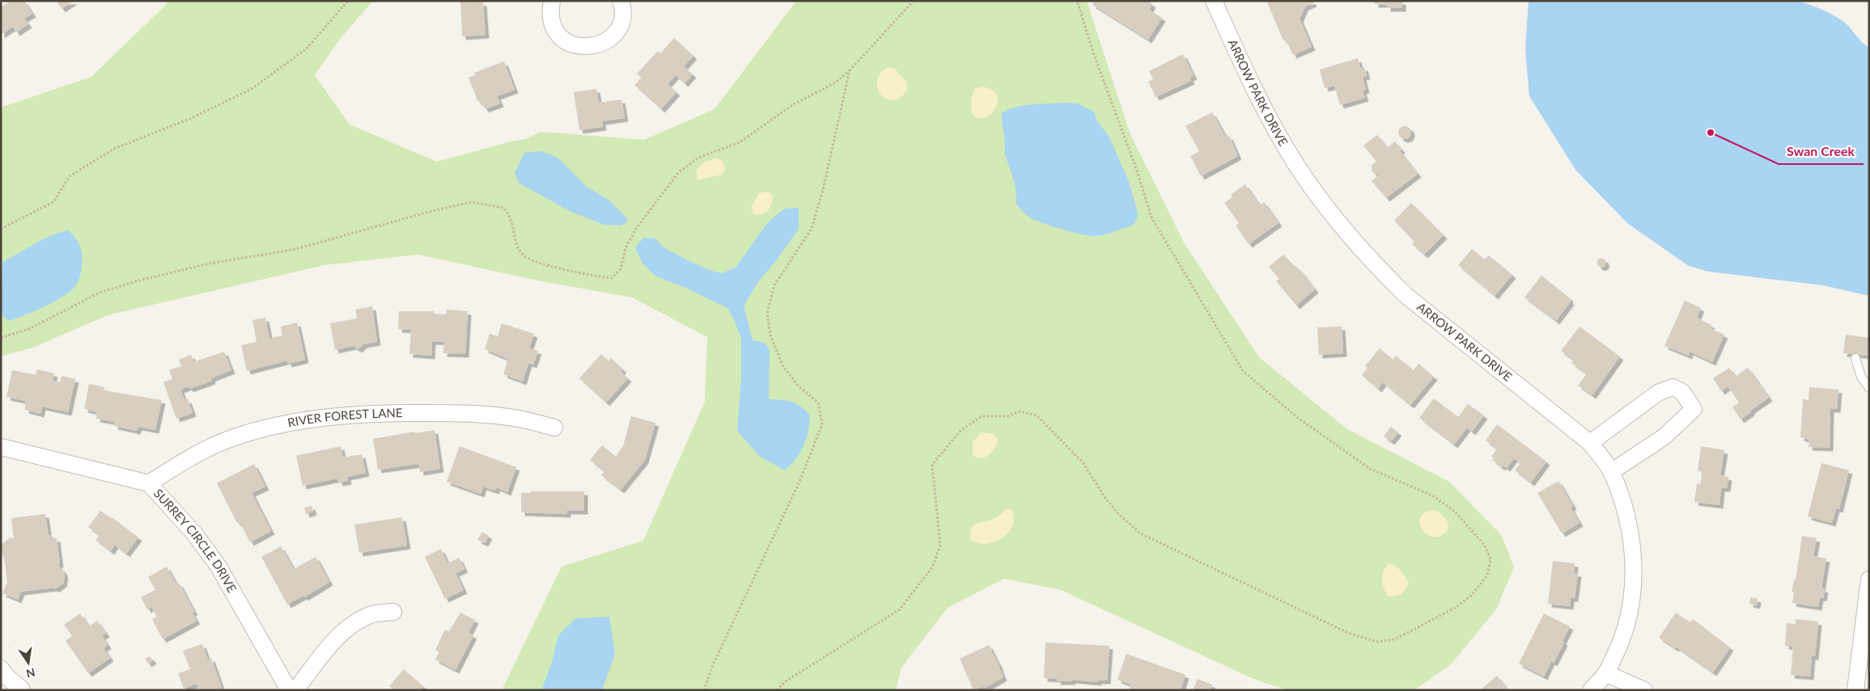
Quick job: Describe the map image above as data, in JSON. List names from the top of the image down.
{
  "streets": {
    "street": ["ARROW PARK DRIVE", "RIVER FOREST LANE", "SURREY CIRCLE DRIVE"]
  },
  "crossings": [
    ["RIVER FOREST LANE", "SURREY CIRCLE DRIVE"]
  ],
  "places": ["Swan Creek"],
  "north": "bottom"
}
